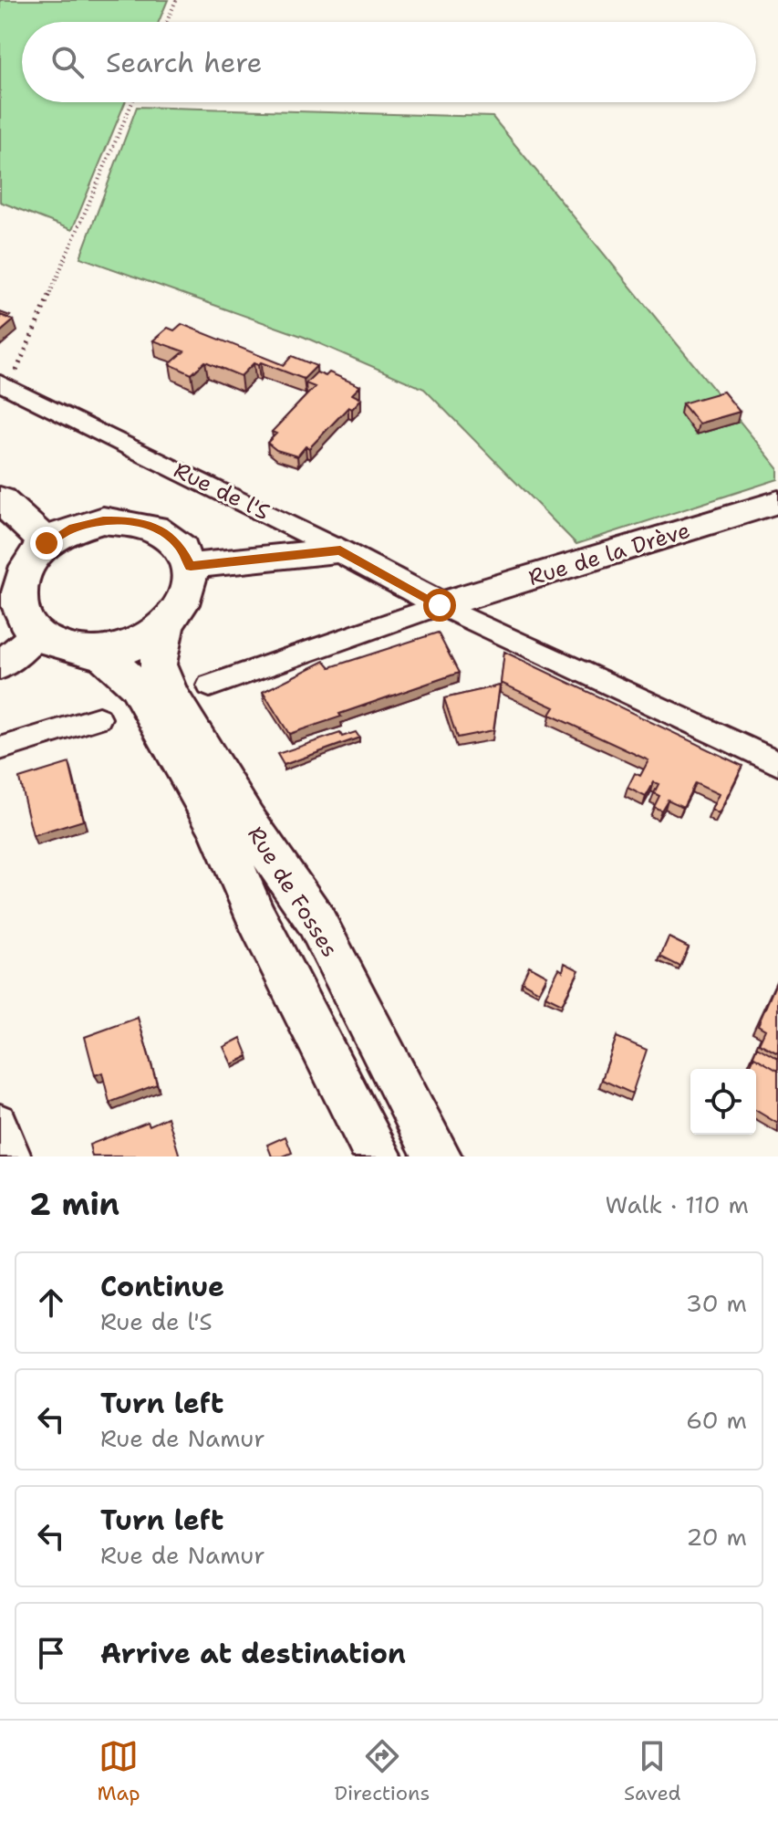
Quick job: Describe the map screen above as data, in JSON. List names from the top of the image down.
{
  "streets": {
    "main road": ["Rue de Fosses"],
    "street": ["Rue de l'S", "Rue de la Drève"]
  },
  "crossings": [
    ["Rue de l'S", "Rue de la Drève"]
  ],
  "page": {
    "search": "Search here",
    "heading": ["2 min", "Walk · 110 m"],
    "list": [
      ["Continue", "Rue de l'S", "30 m"],
      ["Turn left", "Rue de Namur", "60 m"],
      ["Turn left", "Rue de Namur", "20 m"],
      "Arrive at destination"
    ],
    "nav": ["Map", "Directions", "Saved"]
  }
}
